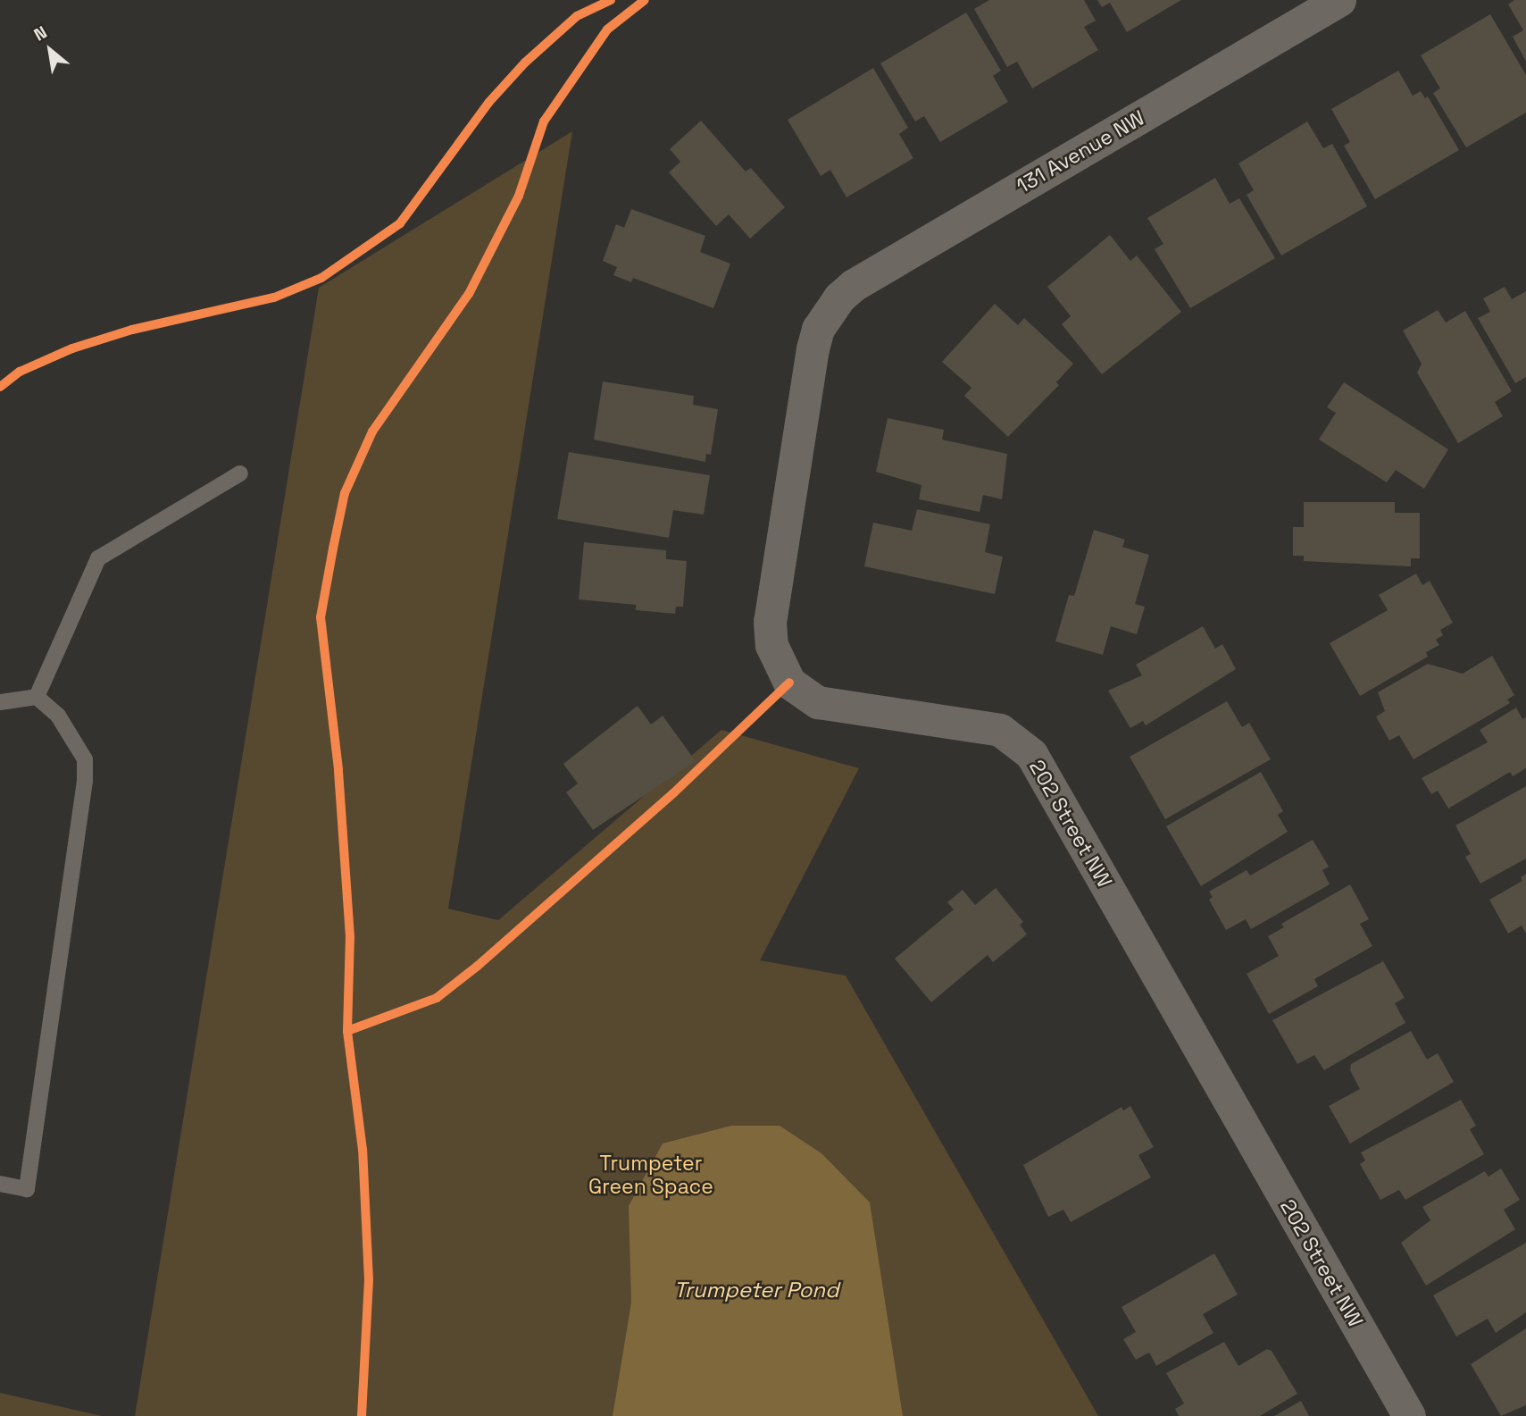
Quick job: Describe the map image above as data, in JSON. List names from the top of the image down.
{
  "streets": {
    "street": ["131 Avenue NW", "202 Street NW"]
  },
  "crossings": [
    ["131 Avenue NW", "202 Street NW"]
  ],
  "water": ["Trumpeter Pond"],
  "parks": ["Trumpeter Green Space"],
  "north": "top left"
}
